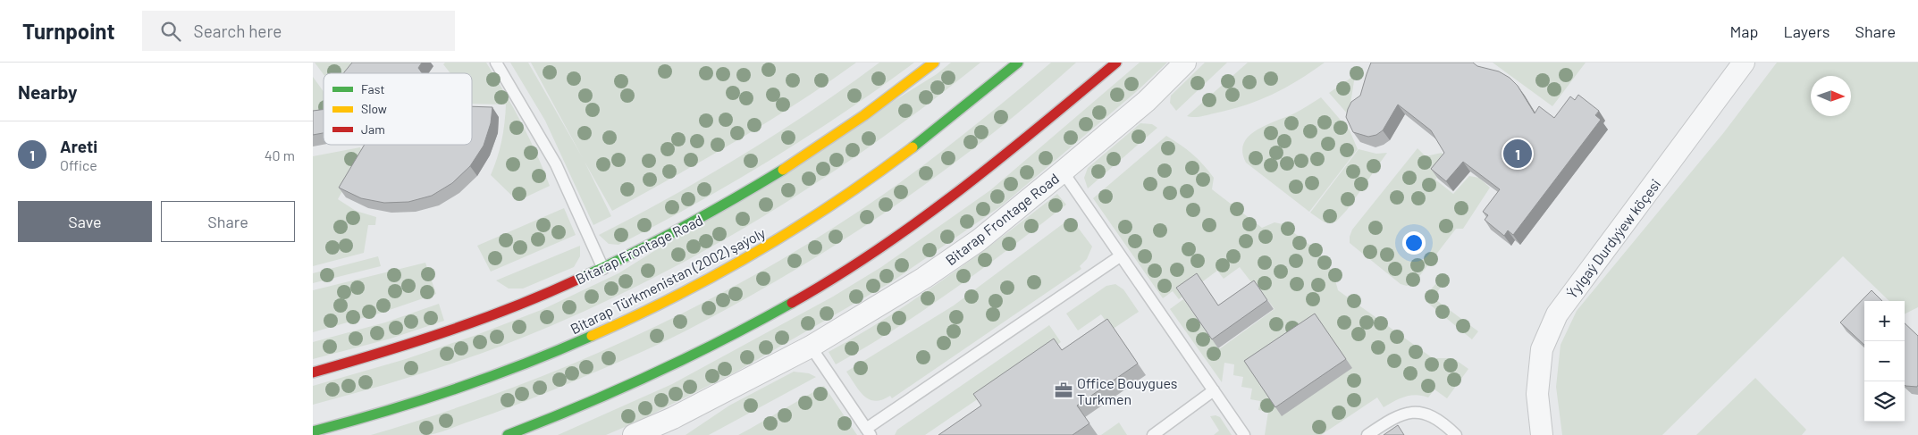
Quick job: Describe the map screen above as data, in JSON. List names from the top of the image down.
{
  "streets": {
    "main road": ["Bitarap Frontage Road", "Bitarap Türkmenistan (2002) şaýoly"],
    "street": ["Ýylgaý Durdyýew köçesi"]
  },
  "places": {
    "office": ["Office Bouygues Turkmen"]
  },
  "legend": ["Fast", "Slow", "Jam"],
  "north": "right",
  "page": {
    "header": "Turnpoint",
    "search": "Search here",
    "nav": ["Map", "Layers", "Share"],
    "heading": "Nearby",
    "list": [
      {
        "mark": "1",
        "name": "Areti",
        "note": "Office",
        "value": "40 m"
      }
    ],
    "pins": "1",
    "buttons": ["Save", "Share"],
    "map_buttons": ["+", "−"]
  }
}
